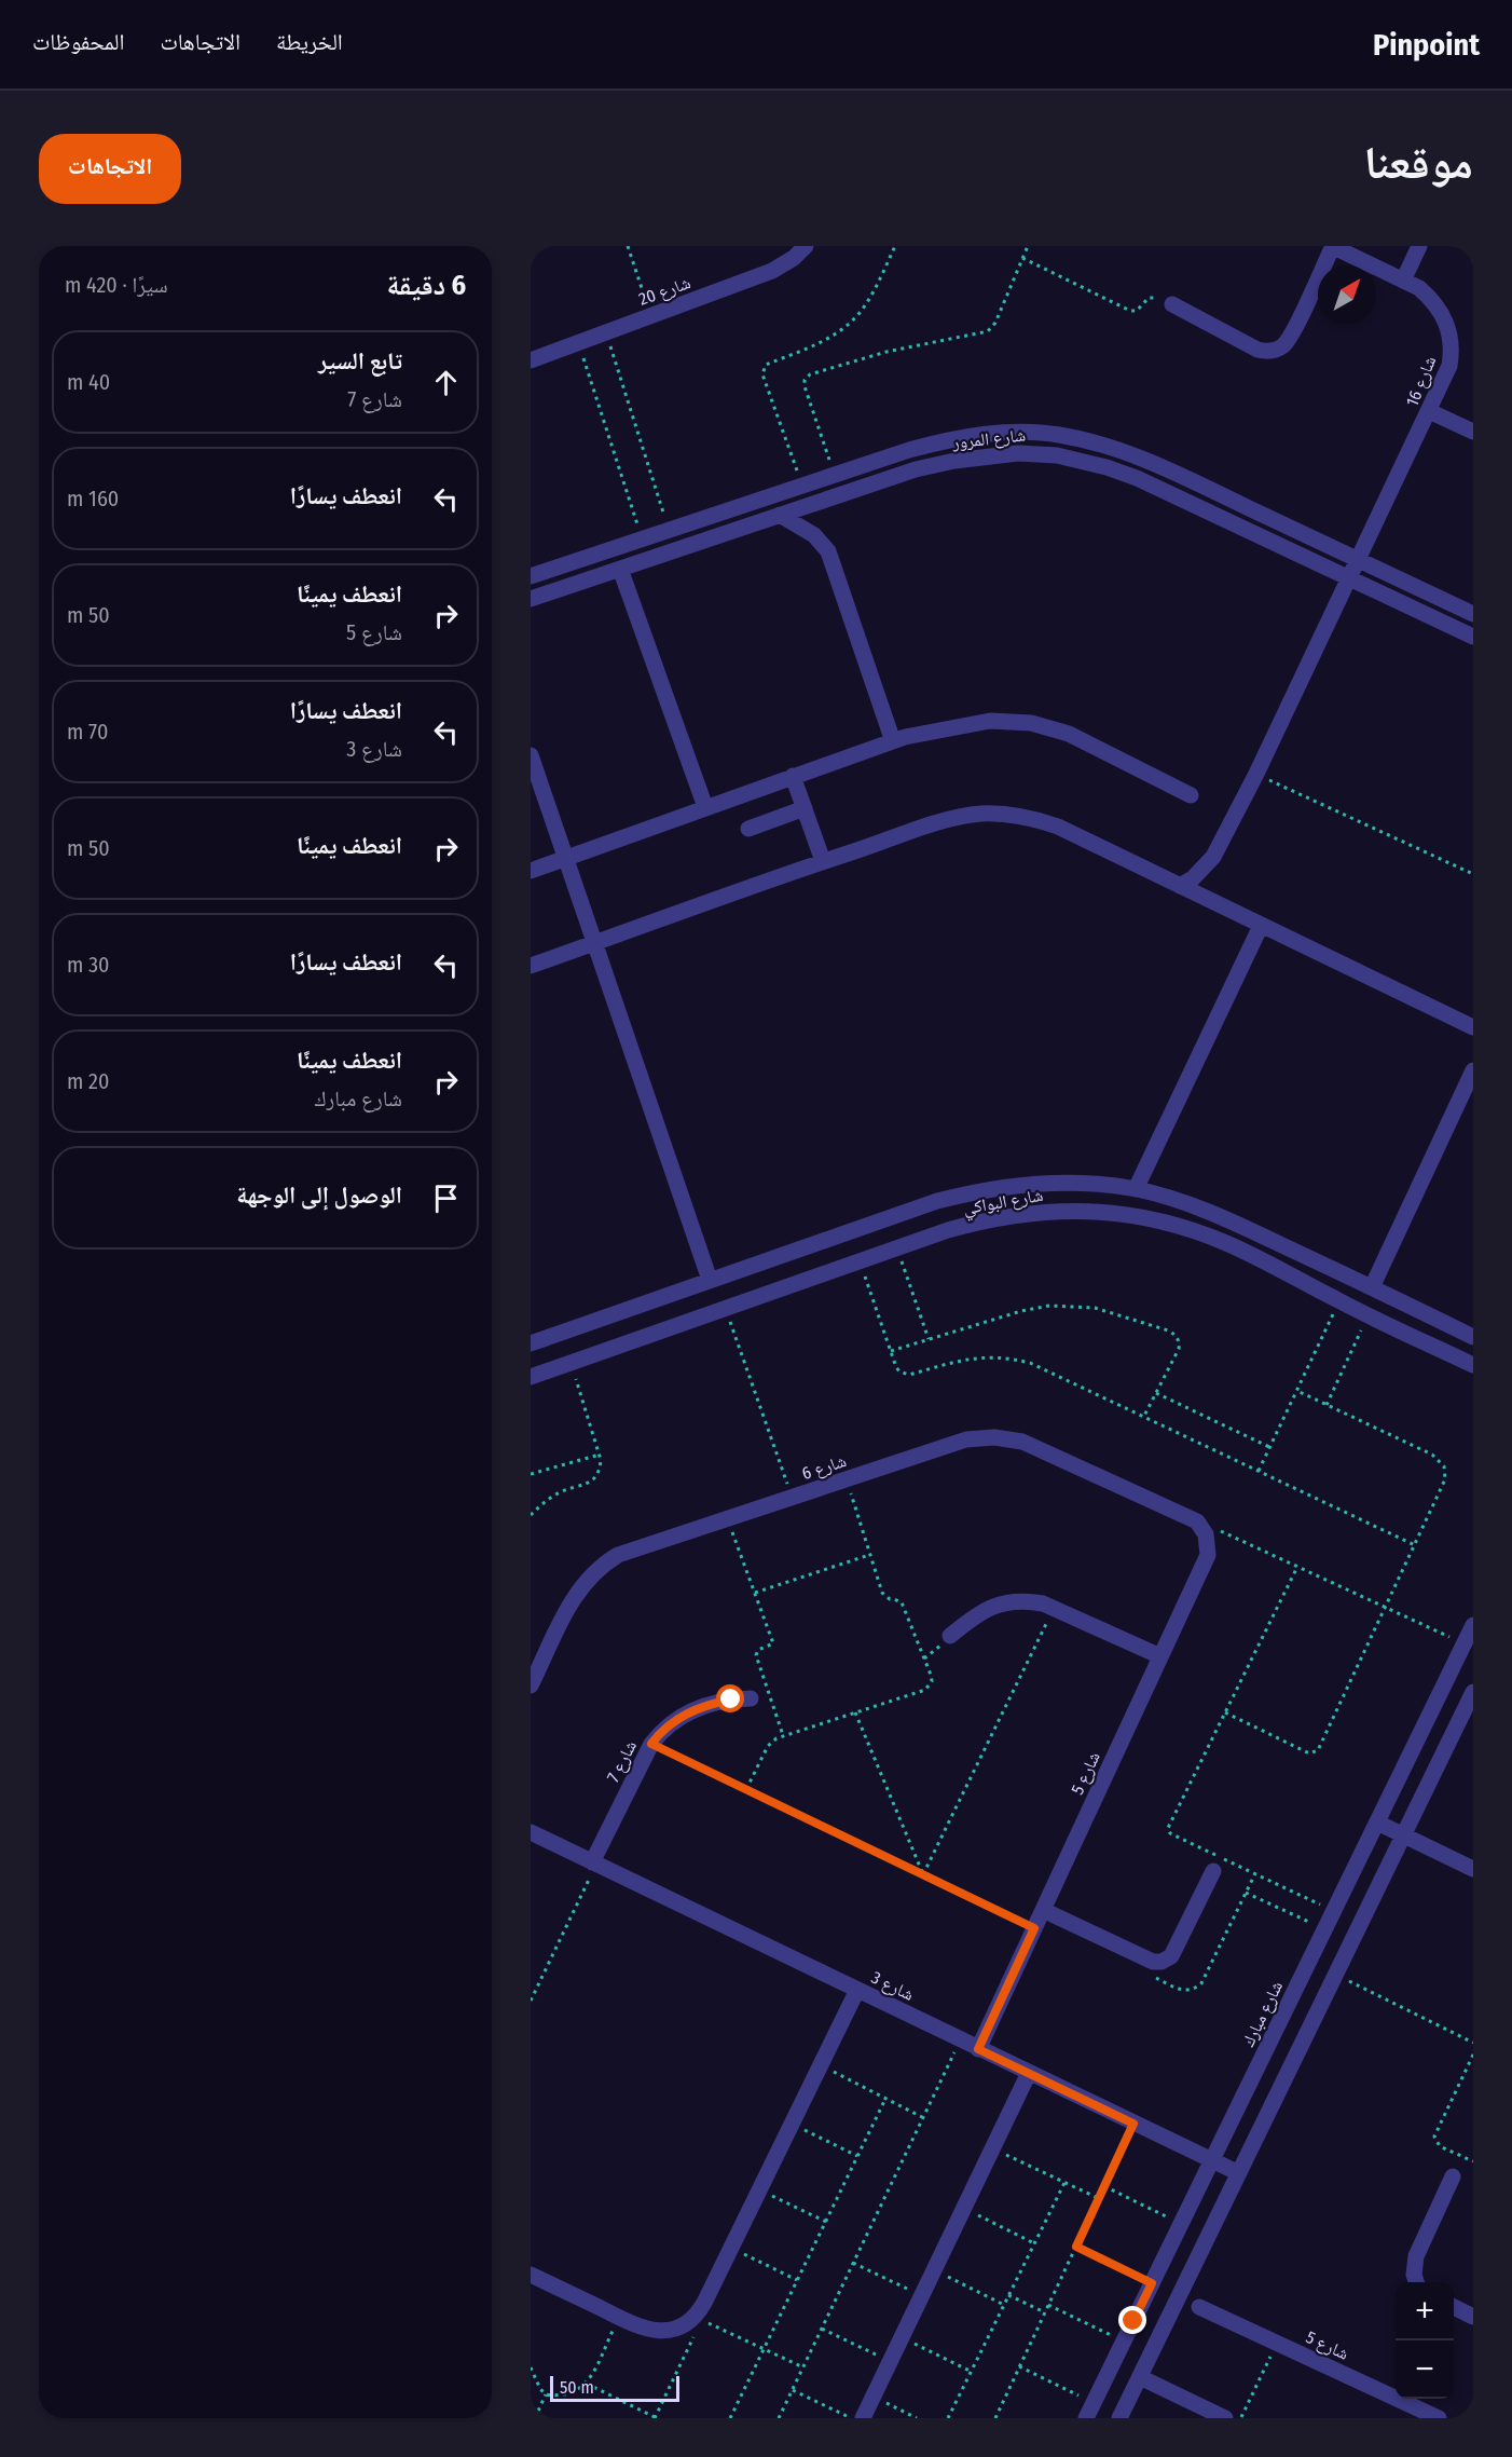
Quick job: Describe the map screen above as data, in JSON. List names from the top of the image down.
{
  "streets": {
    "street": [
      "شارع 20",
      "شارع 16",
      "شارع المرور",
      "شارع البواكي",
      "شارع 6",
      "شارع 7",
      "شارع 5",
      "شارع 3",
      "شارع مبارك"
    ]
  },
  "crossings": [
    ["شارع 16", "شارع المرور"],
    ["شارع 6", "شارع 5"],
    ["شارع 7", "شارع 3"],
    ["شارع 5", "شارع 3"],
    ["شارع 3", "شارع مبارك"]
  ],
  "scale_bar": "50 m",
  "north": "top right",
  "page": {
    "header": "Pinpoint",
    "nav": ["الخريطة", "الاتجاهات", "المحفوظات"],
    "title": "موقعنا",
    "buttons": "الاتجاهات",
    "heading": ["6 دقيقة", "سيرًا · 420 m"],
    "list": [
      ["تابع السير", "شارع 7", "40 m"],
      ["انعطف يسارًا", "160 m"],
      ["انعطف يمينًا", "شارع 5", "50 m"],
      ["انعطف يسارًا", "شارع 3", "70 m"],
      ["انعطف يمينًا", "50 m"],
      ["انعطف يسارًا", "30 m"],
      ["انعطف يمينًا", "شارع مبارك", "20 m"],
      "الوصول إلى الوجهة"
    ],
    "map_buttons": ["+", "−"],
    "scale": "50 m"
  }
}
